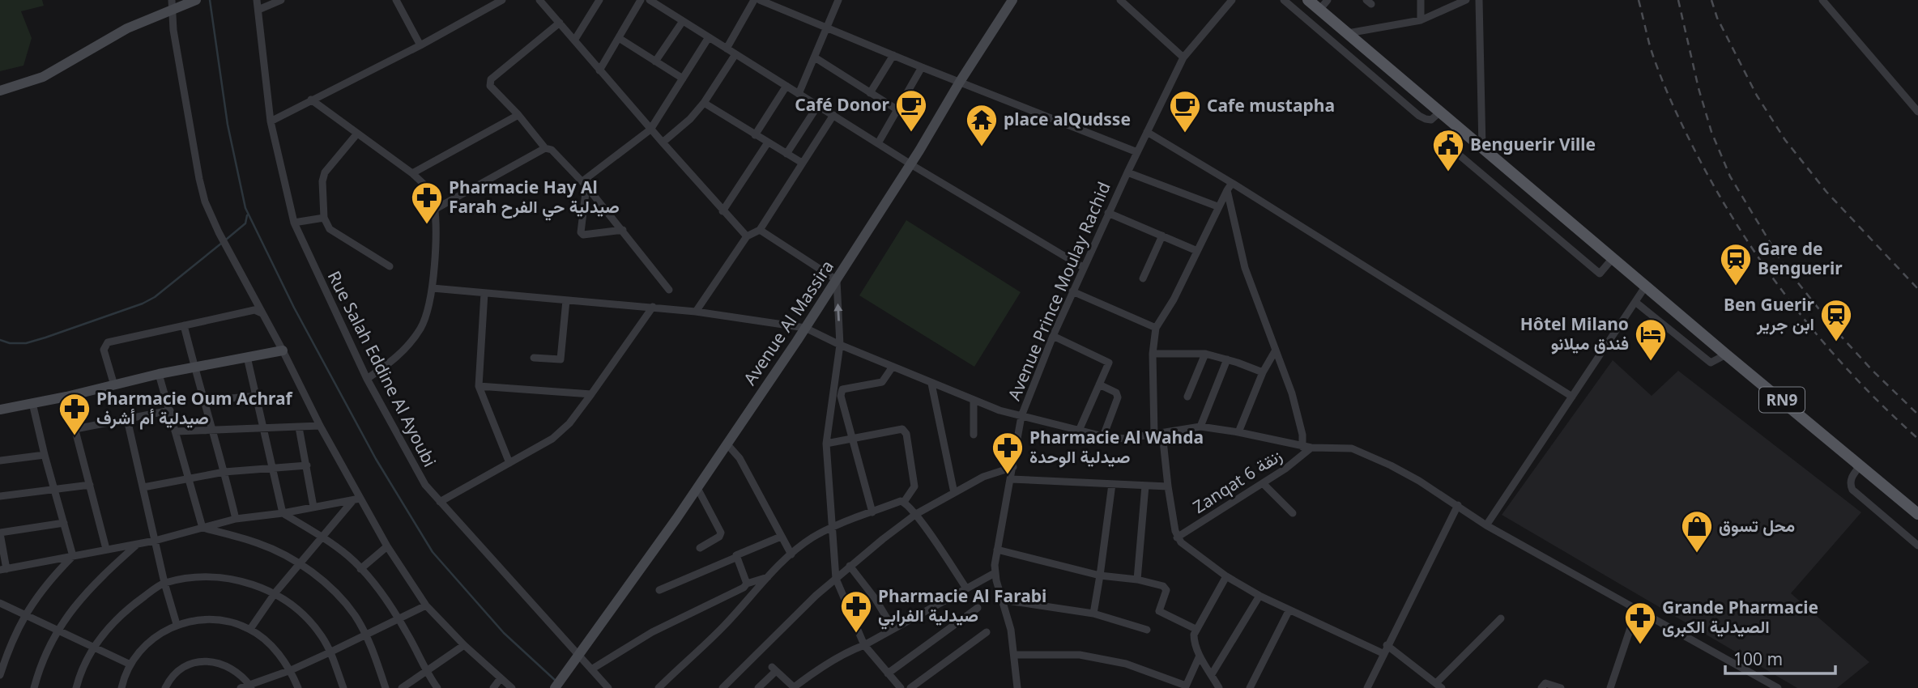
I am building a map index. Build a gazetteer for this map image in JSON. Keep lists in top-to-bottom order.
{
  "streets": {
    "main road": ["RN9"],
    "street": [
      "Avenue Prince Moulay Rachid",
      "Avenue Al Massira",
      "Rue Salah Eddine Al Ayoubi",
      "Zanqat 6 زنقة"
    ]
  },
  "crossings": [
    ["Avenue Al Massira", "Rue Salah Eddine Al Ayoubi"]
  ],
  "places": {
    "cafe": ["Café Donor", "Cafe mustapha"],
    "temple": ["place alQudsse"],
    "public building": ["Benguerir Ville"],
    "pharmacy": [
      "Pharmacie Hay Al Farah صيدلية حي الفرح",
      "Pharmacie Oum Achraf صيدلية أم أشرف",
      "Pharmacie Al Wahda صيدلية الوحدة",
      "Pharmacie Al Farabi صيدلية الفرابي",
      "Grande Pharmacie الصيدلية الكبرى"
    ],
    "station": ["Gare de Benguerir", "Ben Guerir ابن جرير"],
    "hotel": ["Hôtel Milano فندق ميلانو"],
    "shop": ["محل تسوق"]
  },
  "scale_bar": "100 m"
}
